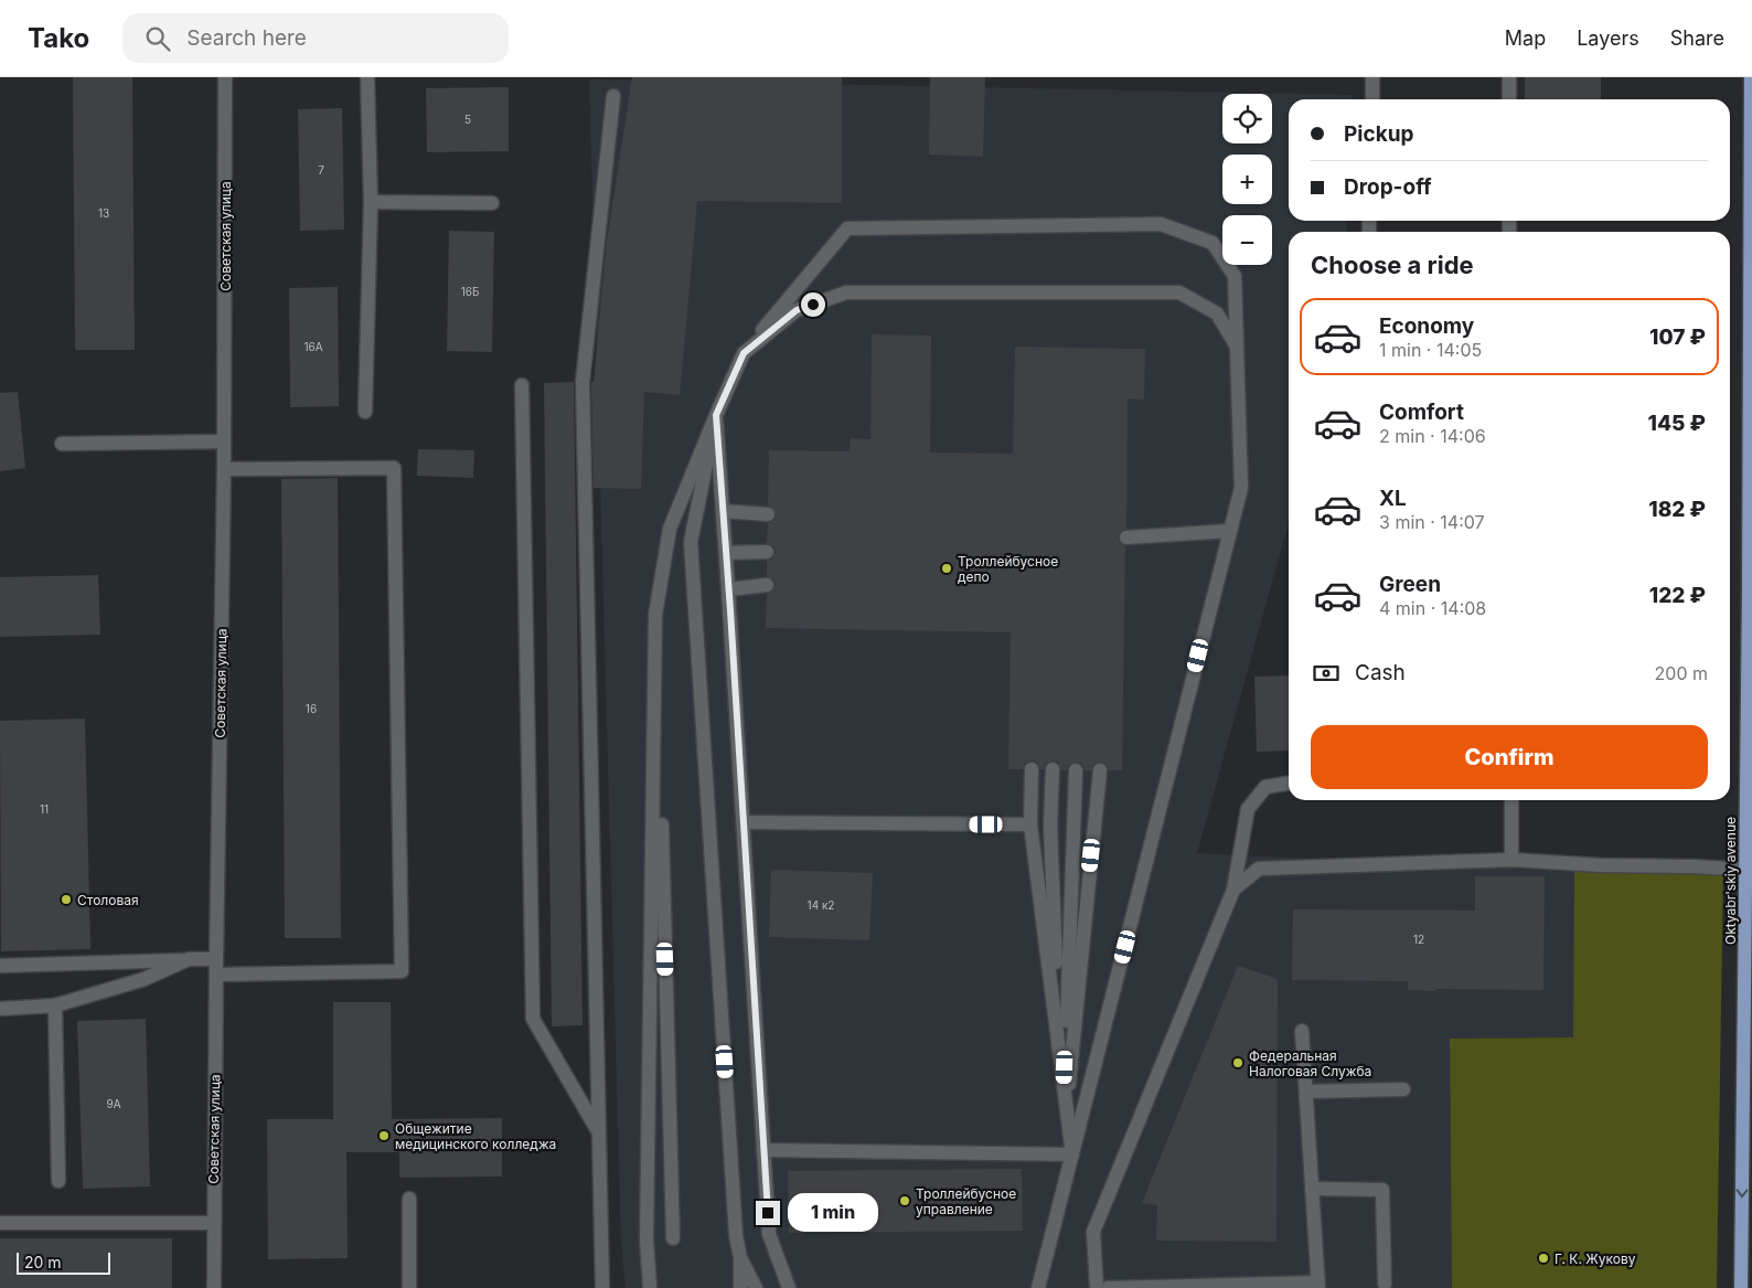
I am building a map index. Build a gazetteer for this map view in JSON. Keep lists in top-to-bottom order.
{
  "streets": {
    "main road": ["Oktyabr'skiy avenue"],
    "street": ["Советская улица"]
  },
  "places": [
    "Троллейбусное депо",
    "Столовая",
    "Федеральная Налоговая Служба",
    "Общежитие медицинского колледжа",
    "Троллейбусное управление",
    "Г. К. Жукову"
  ],
  "house_numbers": [
    "5",
    "7",
    "13",
    "16Б",
    "16А",
    "16",
    "11",
    "14 к2",
    "12",
    "9А"
  ],
  "scale_bar": "20 m",
  "page": {
    "header": "Tako",
    "search": "Search here",
    "nav": ["Map", "Layers", "Share"],
    "map_buttons": ["+", "−"],
    "banner": ["Pickup", "Drop-off"],
    "heading": "Choose a ride",
    "list": [
      {
        "name": "Economy",
        "note": "1 min · 14:05",
        "value": "107 ₽"
      },
      {
        "name": "Comfort",
        "note": "2 min · 14:06",
        "value": "145 ₽"
      },
      {
        "name": "XL",
        "note": "3 min · 14:07",
        "value": "182 ₽"
      },
      {
        "name": "Green",
        "note": "4 min · 14:08",
        "value": "122 ₽"
      }
    ],
    "pay": ["Cash", "200 m"],
    "buttons": "Confirm",
    "bubble": "1 min",
    "scale": "20 m"
  }
}
